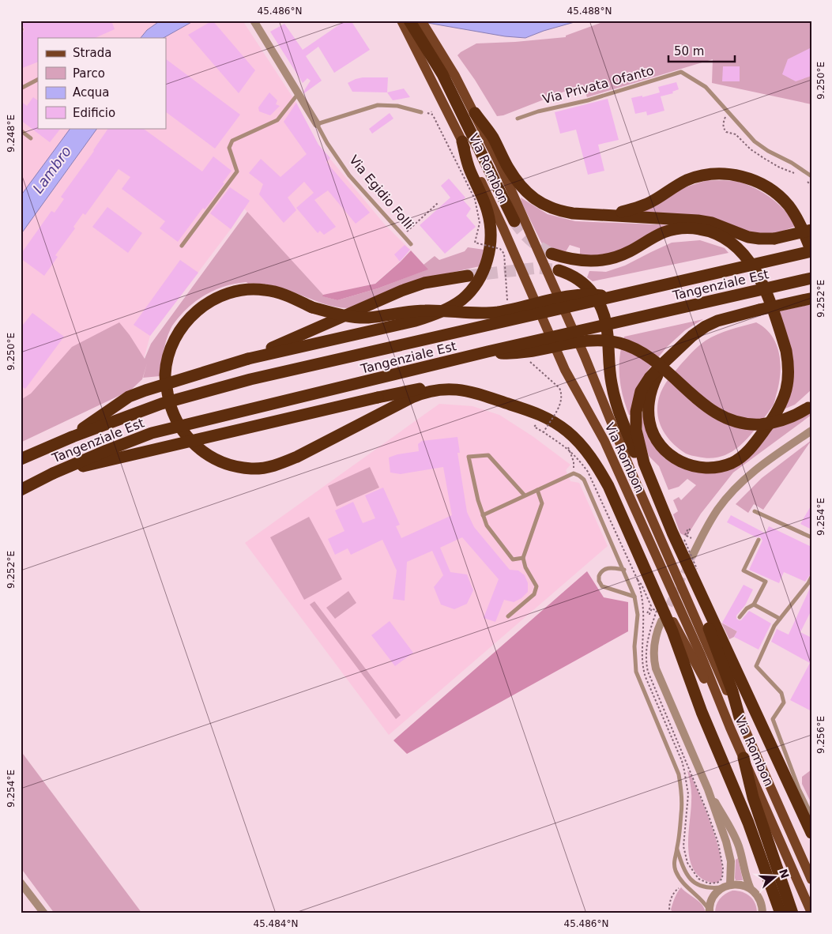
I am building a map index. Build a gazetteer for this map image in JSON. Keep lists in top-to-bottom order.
{
  "streets": {
    "highway": ["Tangenziale Est"],
    "main road": ["Via Rombon"],
    "street": ["Via Egidio Folli"],
    "lane": ["Via Privata Ofanto"]
  },
  "water": ["Lambro"],
  "legend": [
    "Strada",
    "Parco",
    "Acqua",
    "Edificio"
  ],
  "scale_bar": "50 m",
  "north": "right",
  "coordinates": [
    "45.486°N",
    "45.488°N",
    "9.250°E",
    "9.248°E",
    "9.252°E",
    "9.254°E",
    "9.256°E",
    "45.484°N"
  ]
}
